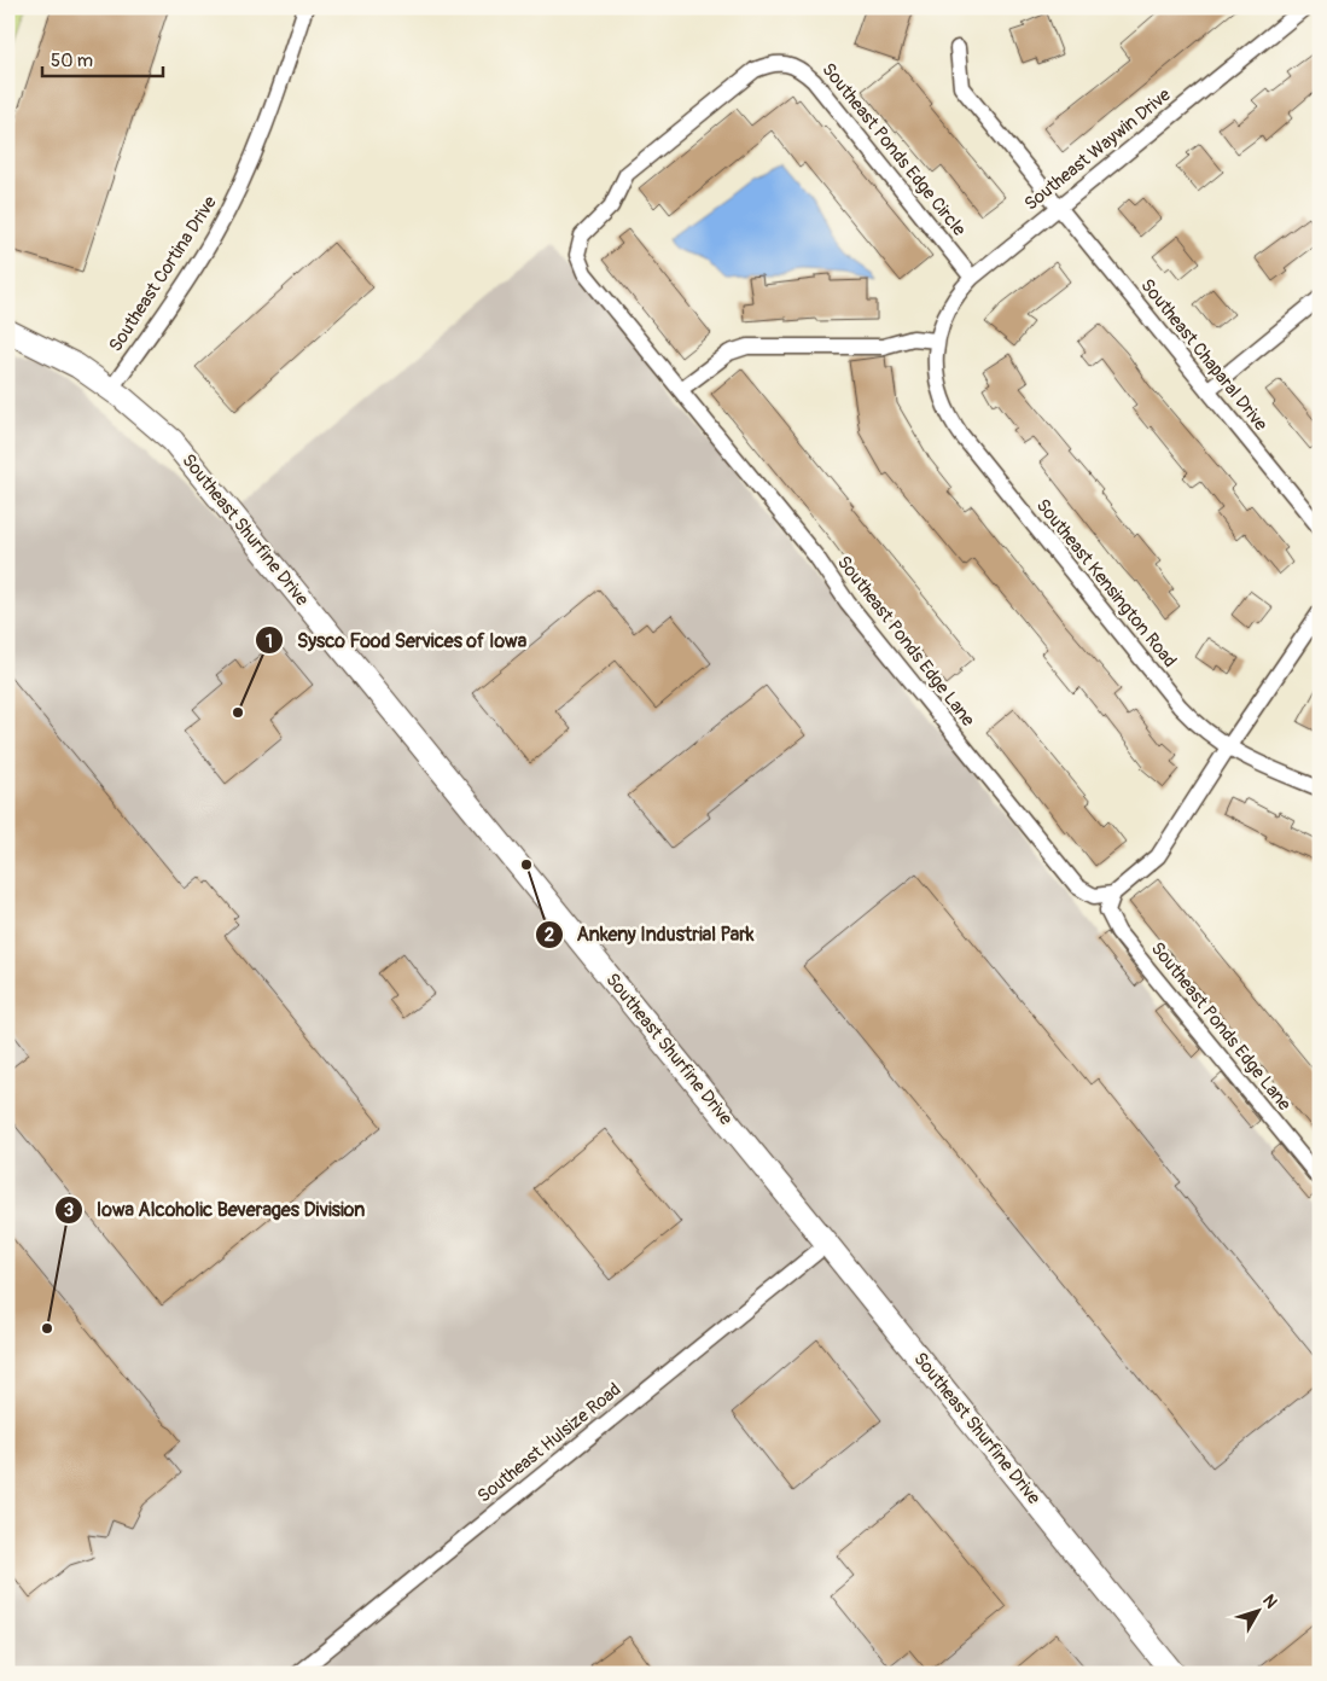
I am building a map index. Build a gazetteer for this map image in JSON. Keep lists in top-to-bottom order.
{
  "streets": {
    "street": [
      "Southeast Ponds Edge Circle",
      "Southeast Waywin Drive",
      "Southeast Cortina Drive",
      "Southeast Chaparal Drive",
      "Southeast Shurfine Drive",
      "Southeast Kensington Road",
      "Southeast Ponds Edge Lane",
      "Southeast Hulsize Road"
    ]
  },
  "crossings": [
    ["Southeast Ponds Edge Circle", "Southeast Waywin Drive"],
    ["Southeast Ponds Edge Circle", "Southeast Ponds Edge Lane"],
    ["Southeast Waywin Drive", "Southeast Chaparal Drive"],
    ["Southeast Waywin Drive", "Southeast Kensington Road"],
    ["Southeast Cortina Drive", "Southeast Shurfine Drive"],
    ["Southeast Shurfine Drive", "Southeast Hulsize Road"]
  ],
  "places": ["Sysco Food Services of Iowa", "Ankeny Industrial Park", "Iowa Alcoholic Beverages Division"],
  "scale_bar": "50 m",
  "north": "top right"
}
